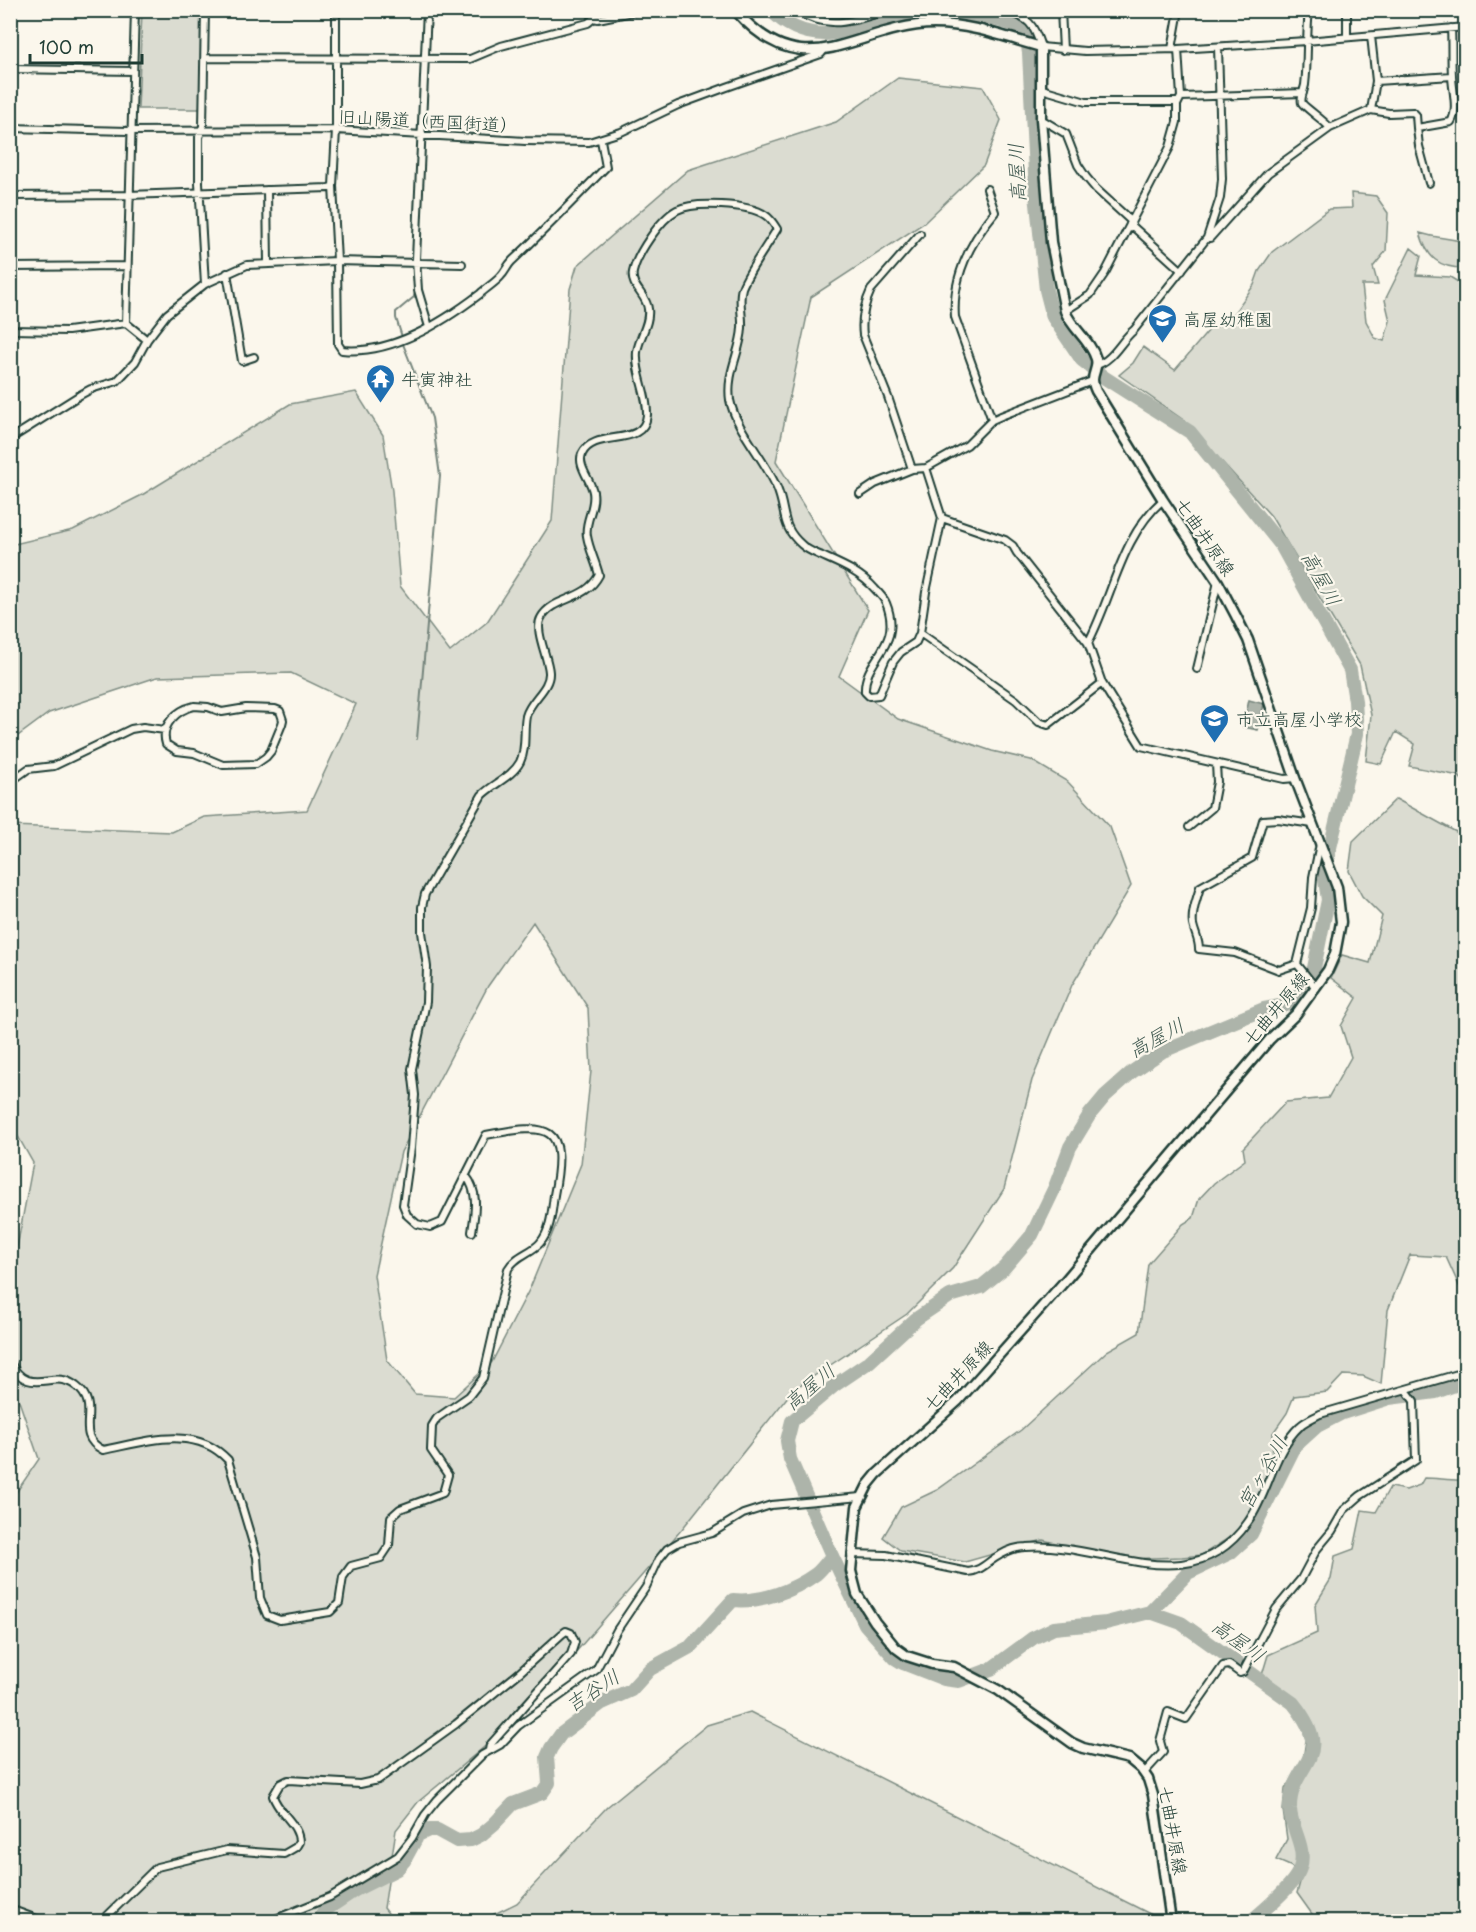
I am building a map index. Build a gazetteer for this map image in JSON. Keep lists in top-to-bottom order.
{
  "streets": {
    "main road": ["七曲井原線"],
    "street": ["旧山陽道（西国街道）"]
  },
  "water": ["高屋川", "宮ヶ谷川", "吉谷川"],
  "places": {
    "school or university": ["高屋幼稚園", "市立高屋小学校"],
    "temple": ["牛寅神社"]
  },
  "scale_bar": "100 m"
}
